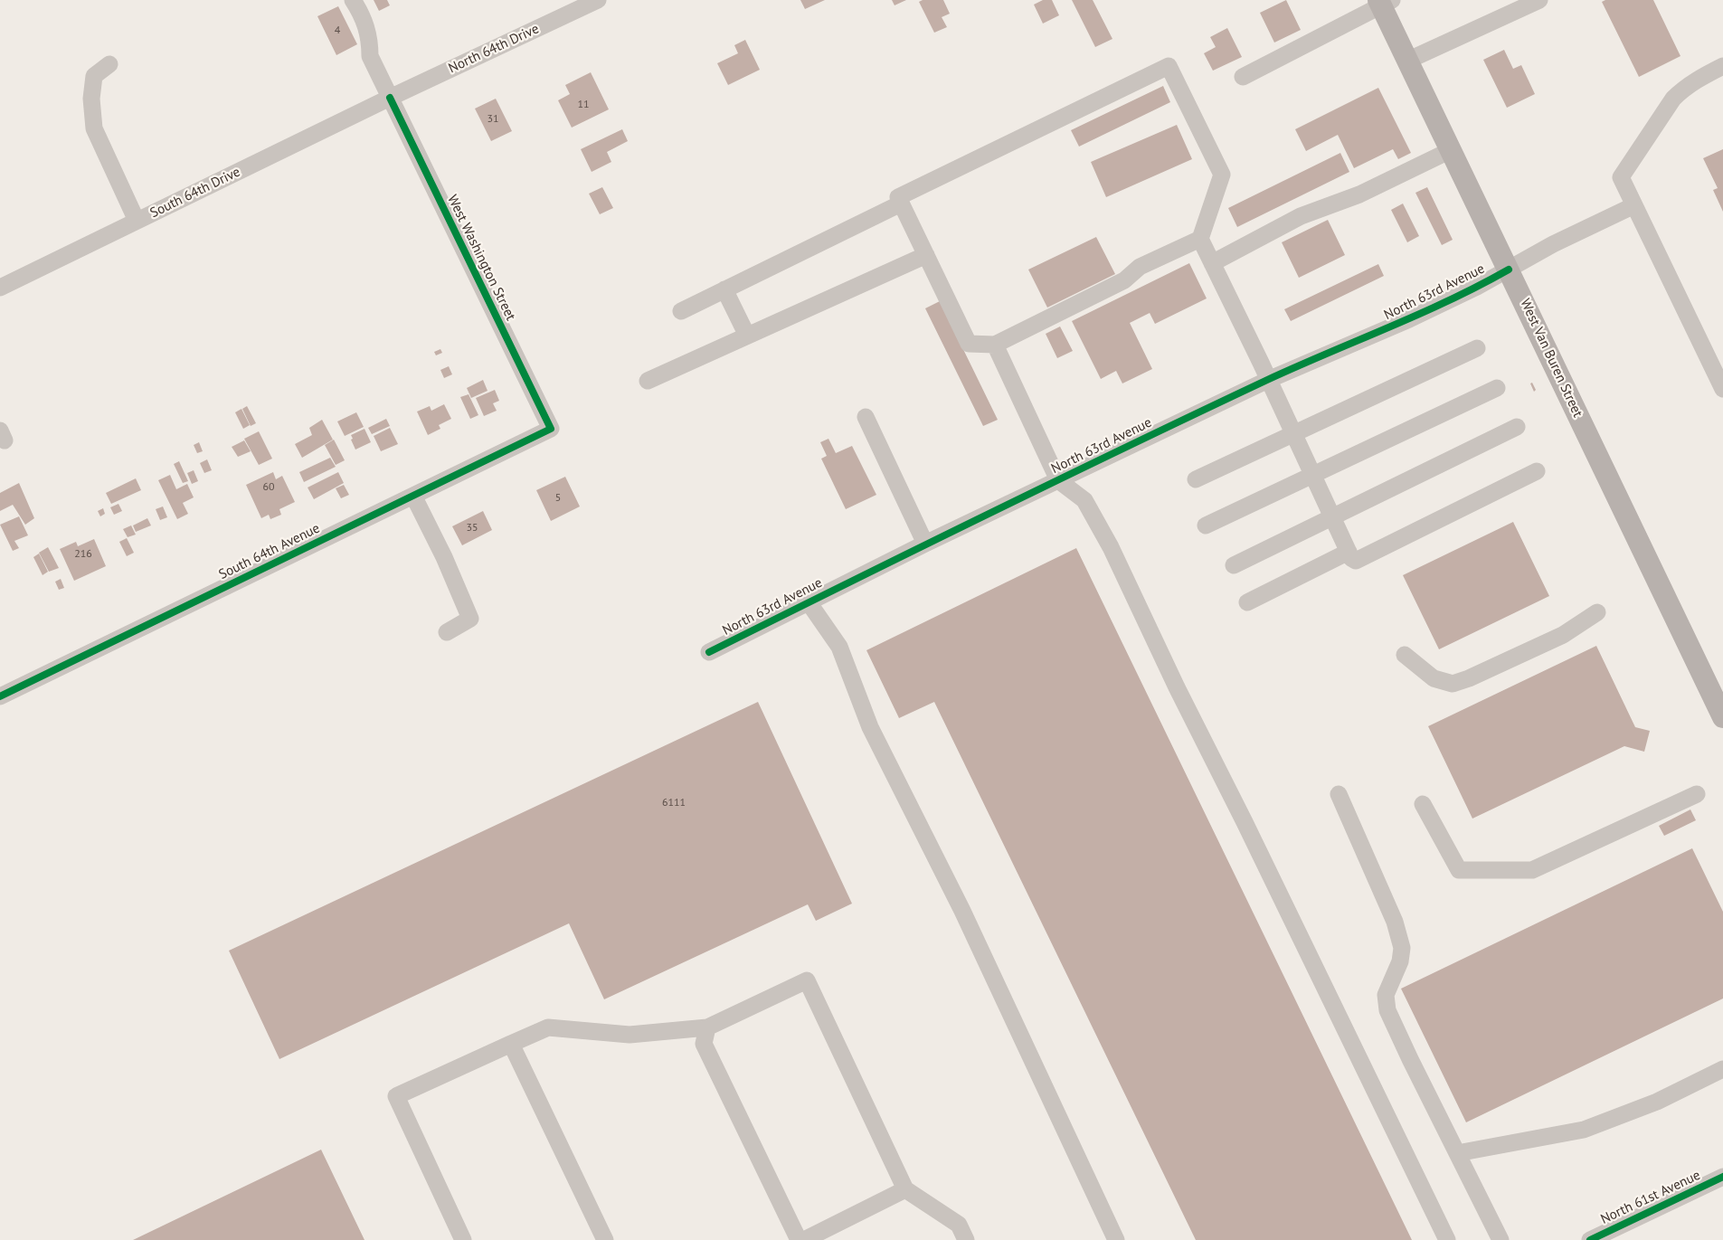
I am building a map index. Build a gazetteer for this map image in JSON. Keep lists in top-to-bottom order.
{
  "streets": {
    "main road": ["West Van Buren Street"],
    "street": [
      "North 64th Drive",
      "South 64th Drive",
      "West Washington Street",
      "North 63rd Avenue",
      "South 64th Avenue",
      "North 61st Avenue"
    ]
  },
  "crossings": [
    ["North 64th Drive", "South 64th Drive"],
    ["North 64th Drive", "West Washington Street"],
    ["South 64th Drive", "West Washington Street"],
    ["West Washington Street", "South 64th Avenue"],
    ["North 63rd Avenue", "West Van Buren Street"]
  ],
  "house_numbers": [
    "4",
    "11",
    "31",
    "60",
    "5",
    "35",
    "216",
    "6111"
  ]
}
